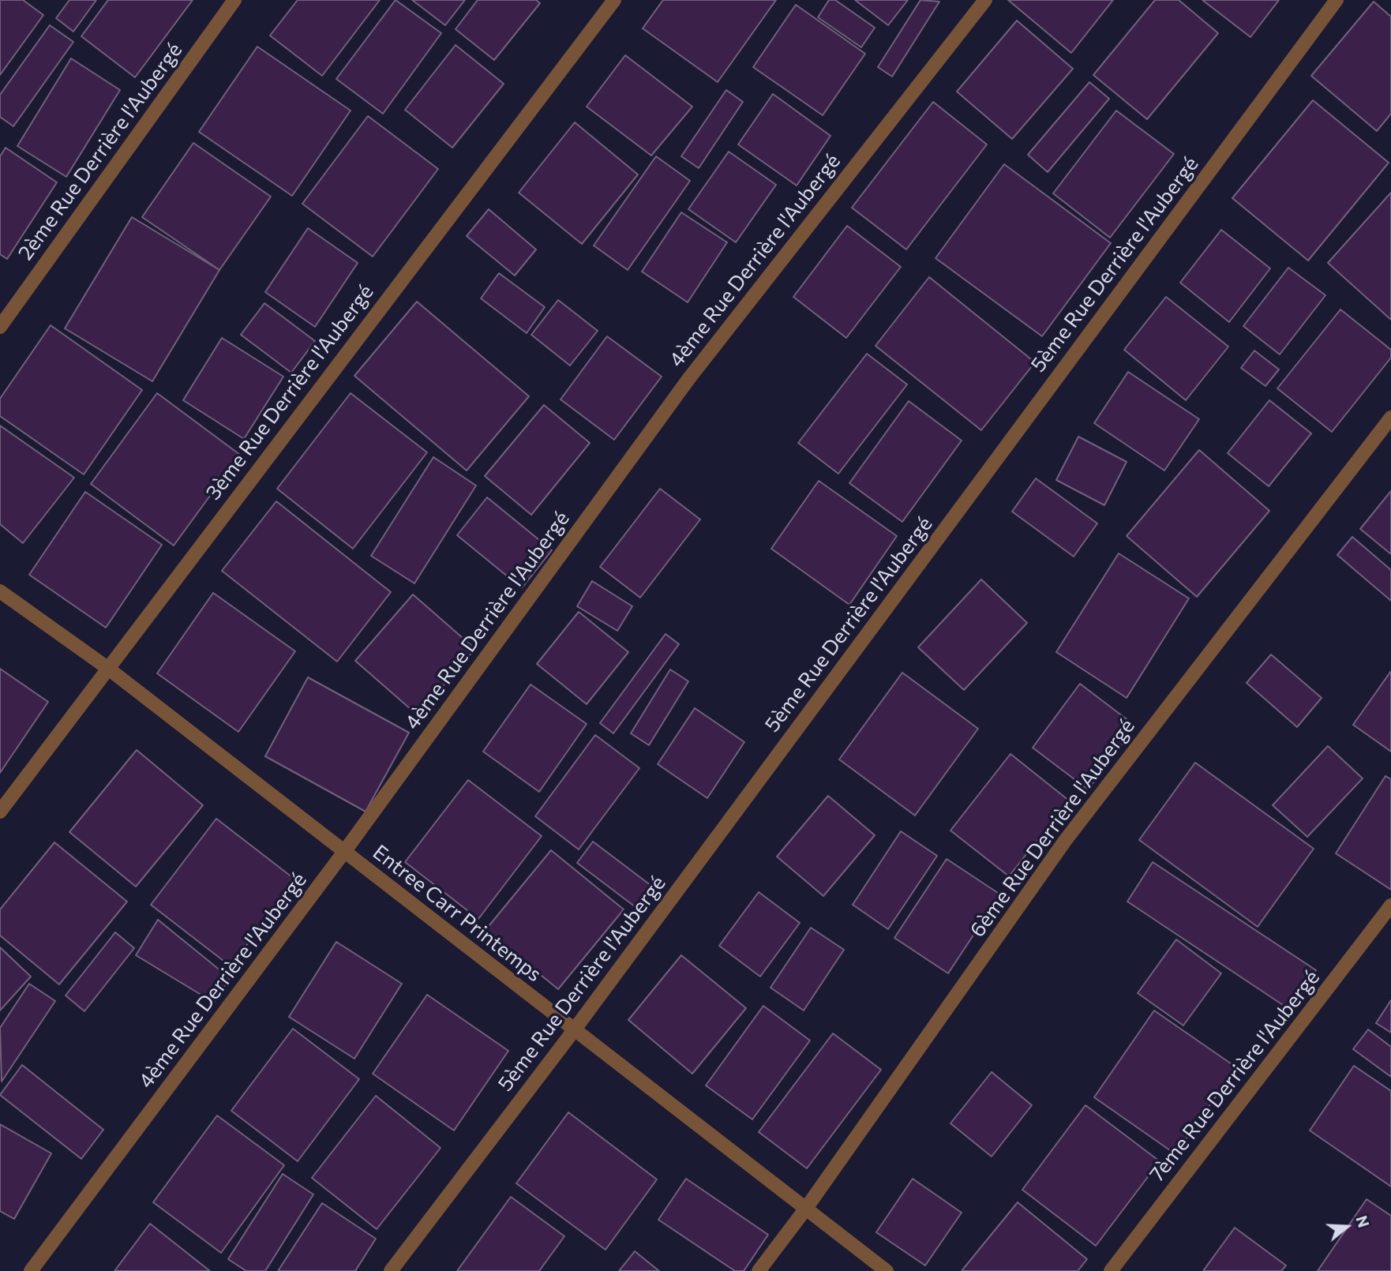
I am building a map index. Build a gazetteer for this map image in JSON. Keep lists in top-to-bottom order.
{
  "streets": {
    "street": [
      "2ème Rue Derrière l'Aubergé",
      "4ème Rue Derrière l'Aubergé",
      "5ème Rue Derrière l'Aubergé",
      "3ème Rue Derrière l'Aubergé",
      "6ème Rue Derrière l'Aubergé",
      "Entree Carr Printemps",
      "7ème Rue Derrière l'Aubergé"
    ]
  },
  "crossings": [
    ["4ème Rue Derrière l'Aubergé", "Entree Carr Printemps"],
    ["5ème Rue Derrière l'Aubergé", "Entree Carr Printemps"],
    ["3ème Rue Derrière l'Aubergé", "Entree Carr Printemps"],
    ["6ème Rue Derrière l'Aubergé", "Entree Carr Printemps"]
  ],
  "north": "right"
}
